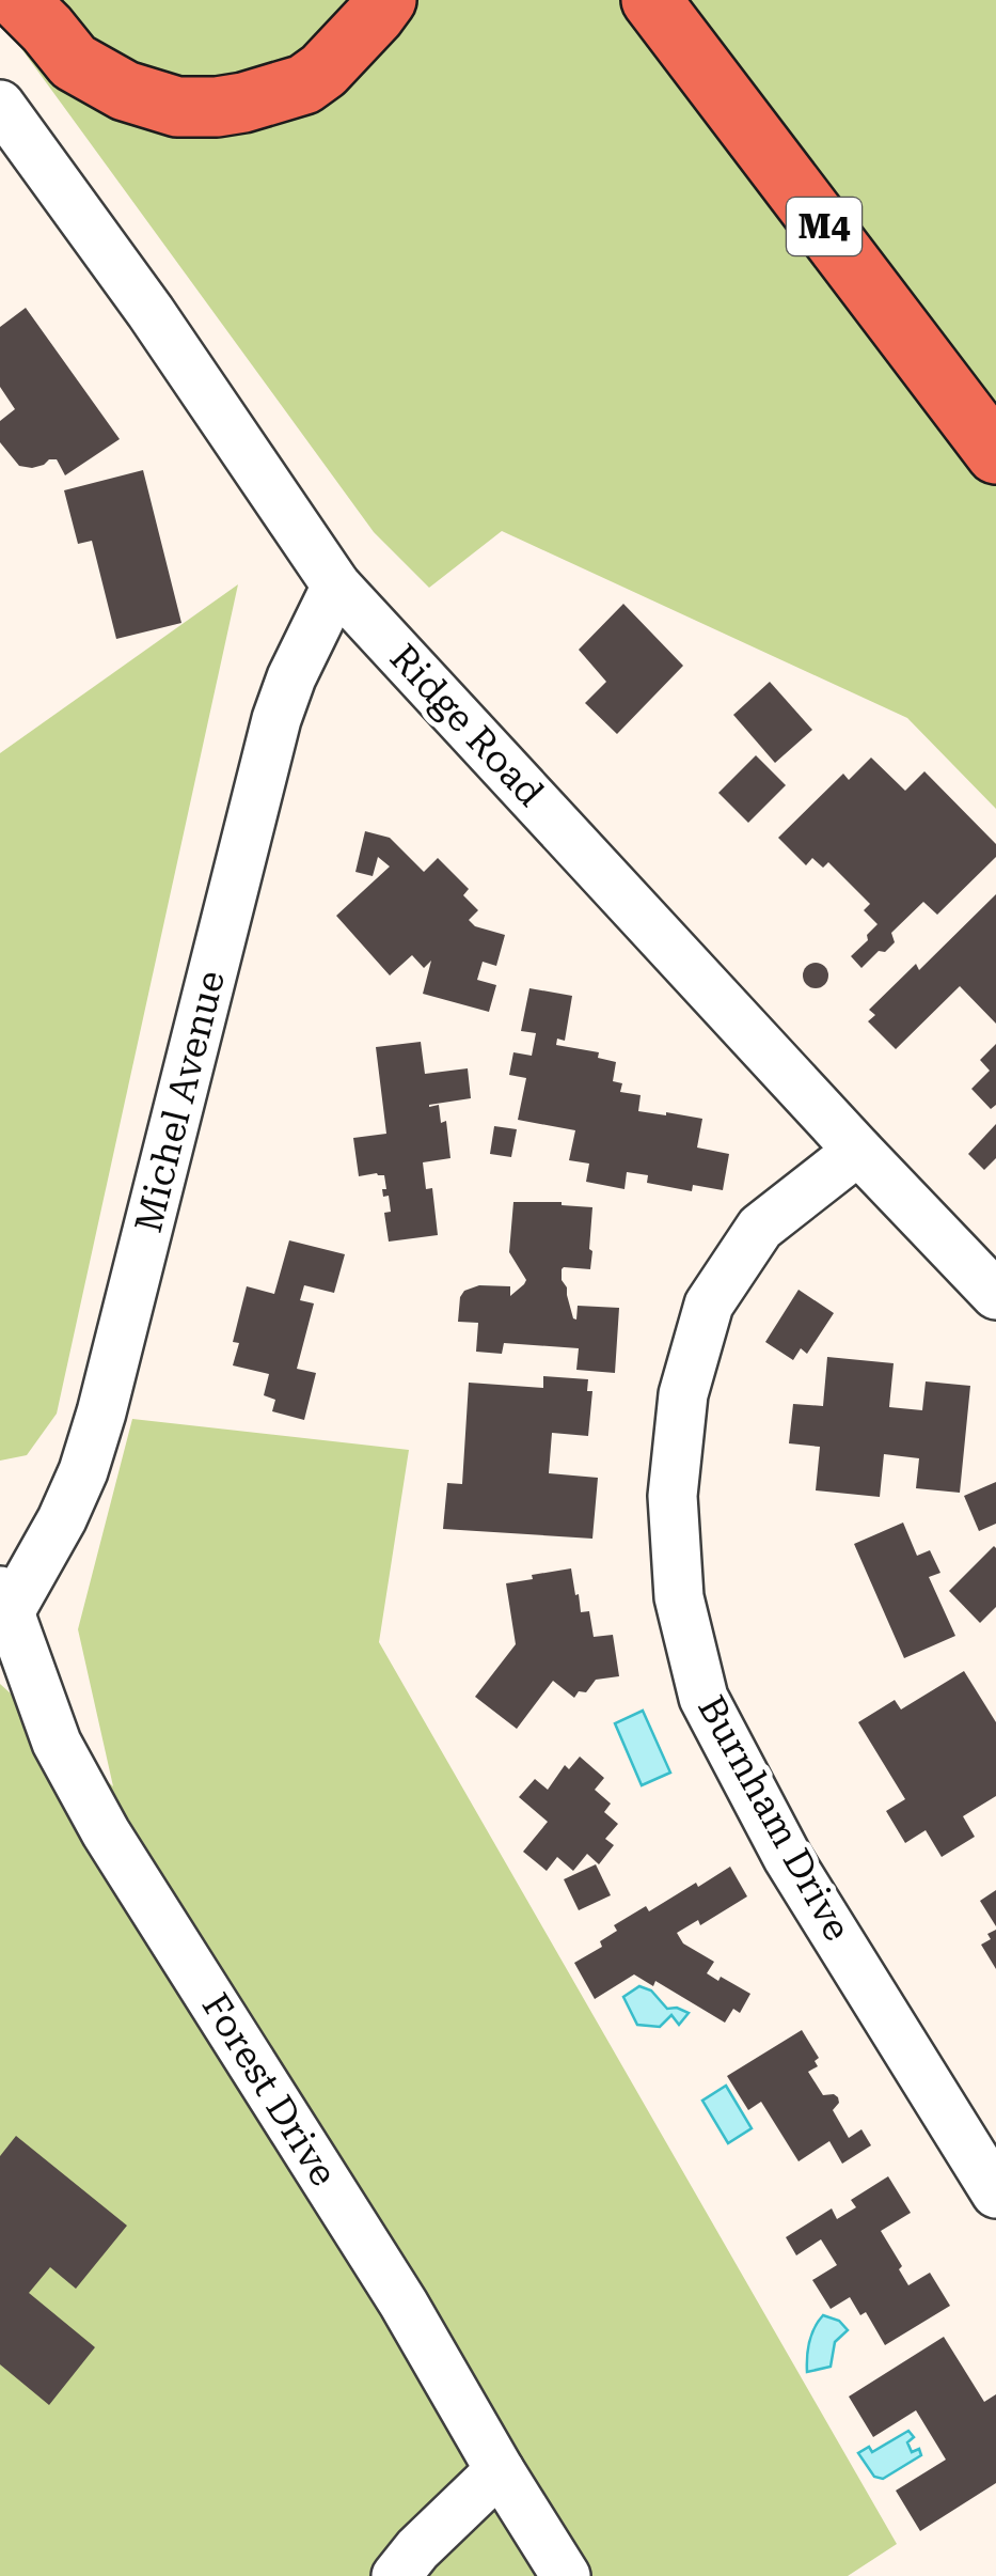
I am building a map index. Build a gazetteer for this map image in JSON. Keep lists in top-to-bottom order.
{
  "streets": {
    "highway": ["M4"],
    "street": [
      "Ridge Road",
      "Michel Avenue",
      "Burnham Drive",
      "Forest Drive"
    ]
  },
  "crossings": [
    ["Ridge Road", "Michel Avenue"],
    ["Ridge Road", "Burnham Drive"],
    ["Michel Avenue", "Forest Drive"]
  ]
}
